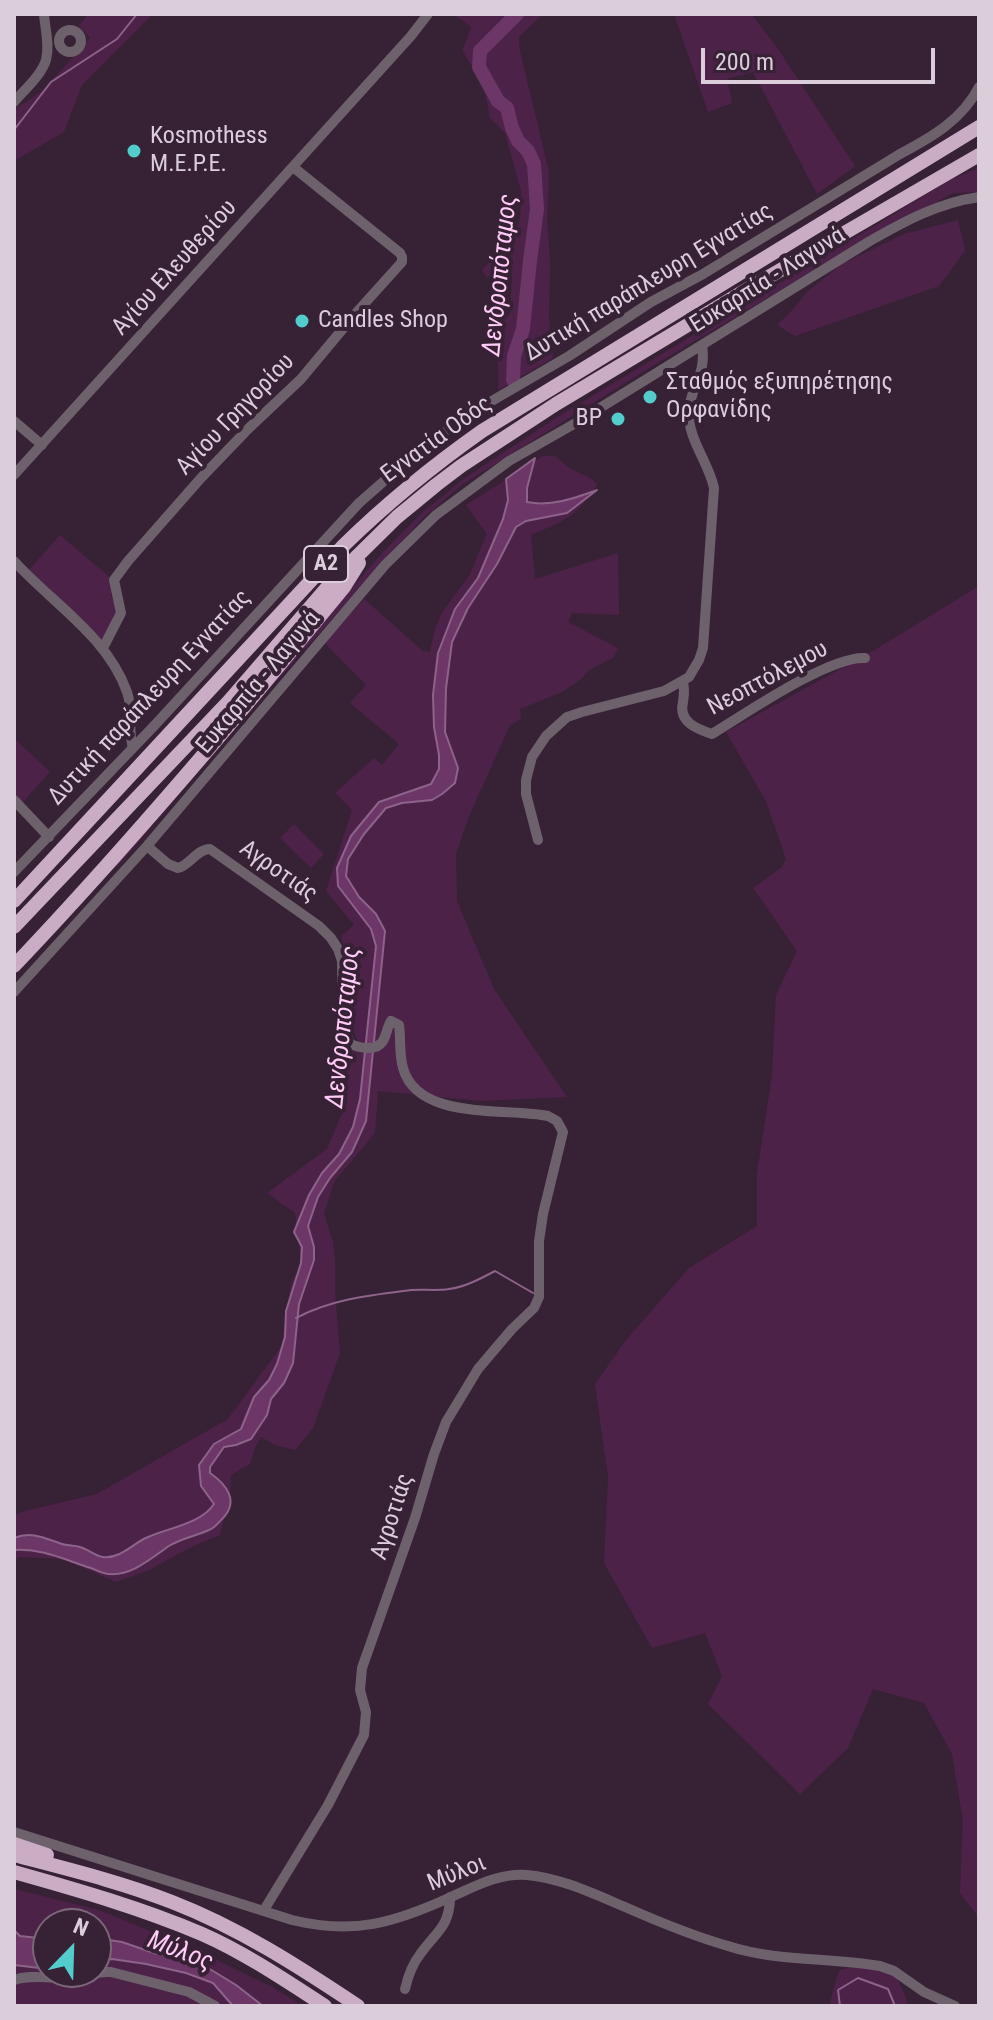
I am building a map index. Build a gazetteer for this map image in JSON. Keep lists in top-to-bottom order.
{
  "streets": {
    "highway": ["Εγνατία Οδός", "Α2"],
    "street": [
      "Αγίου Ελευθερίου",
      "Ευκαρπία - Λαγυνά",
      "Δυτική παράπλευρη Εγνατίας",
      "Αγίου Γρηγορίου",
      "Νεοπτόλεμου",
      "Αγροτιάς",
      "Μύλοι"
    ]
  },
  "crossings": [
    ["Αγίου Ελευθερίου", "Αγίου Γρηγορίου"],
    ["Ευκαρπία - Λαγυνά", "Αγροτιάς"],
    ["Αγροτιάς", "Μύλοι"]
  ],
  "water": ["Δενδροπόταμος", "Μύλος"],
  "places": [
    "Kosmothess M.E.P.E.",
    "Candles Shop",
    "Σταθμός εξυπηρέτησης Ορφανίδης",
    "BP"
  ],
  "scale_bar": "200 m",
  "north": "top right"
}
